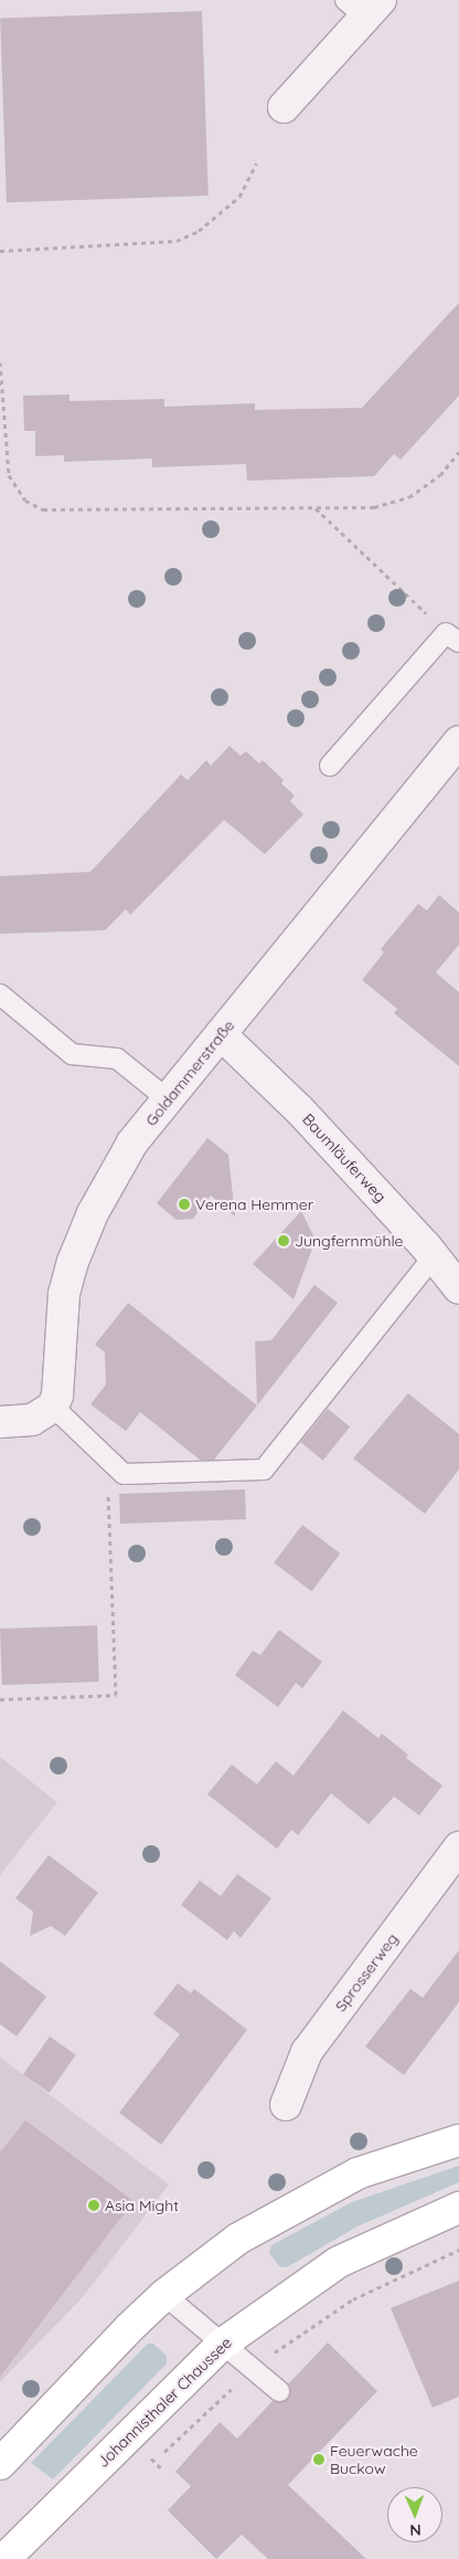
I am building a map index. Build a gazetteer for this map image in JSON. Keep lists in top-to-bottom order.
{
  "streets": {
    "main road": ["Johannisthaler Chaussee"],
    "street": ["Goldammerstraße", "Baumläuferweg", "Sprosserweg"]
  },
  "crossings": [
    ["Goldammerstraße", "Baumläuferweg"]
  ],
  "places": [
    "Verena Hemmer",
    "Jungfernmühle",
    "Asia Might",
    "Feuerwache Buckow"
  ],
  "north": "bottom"
}
